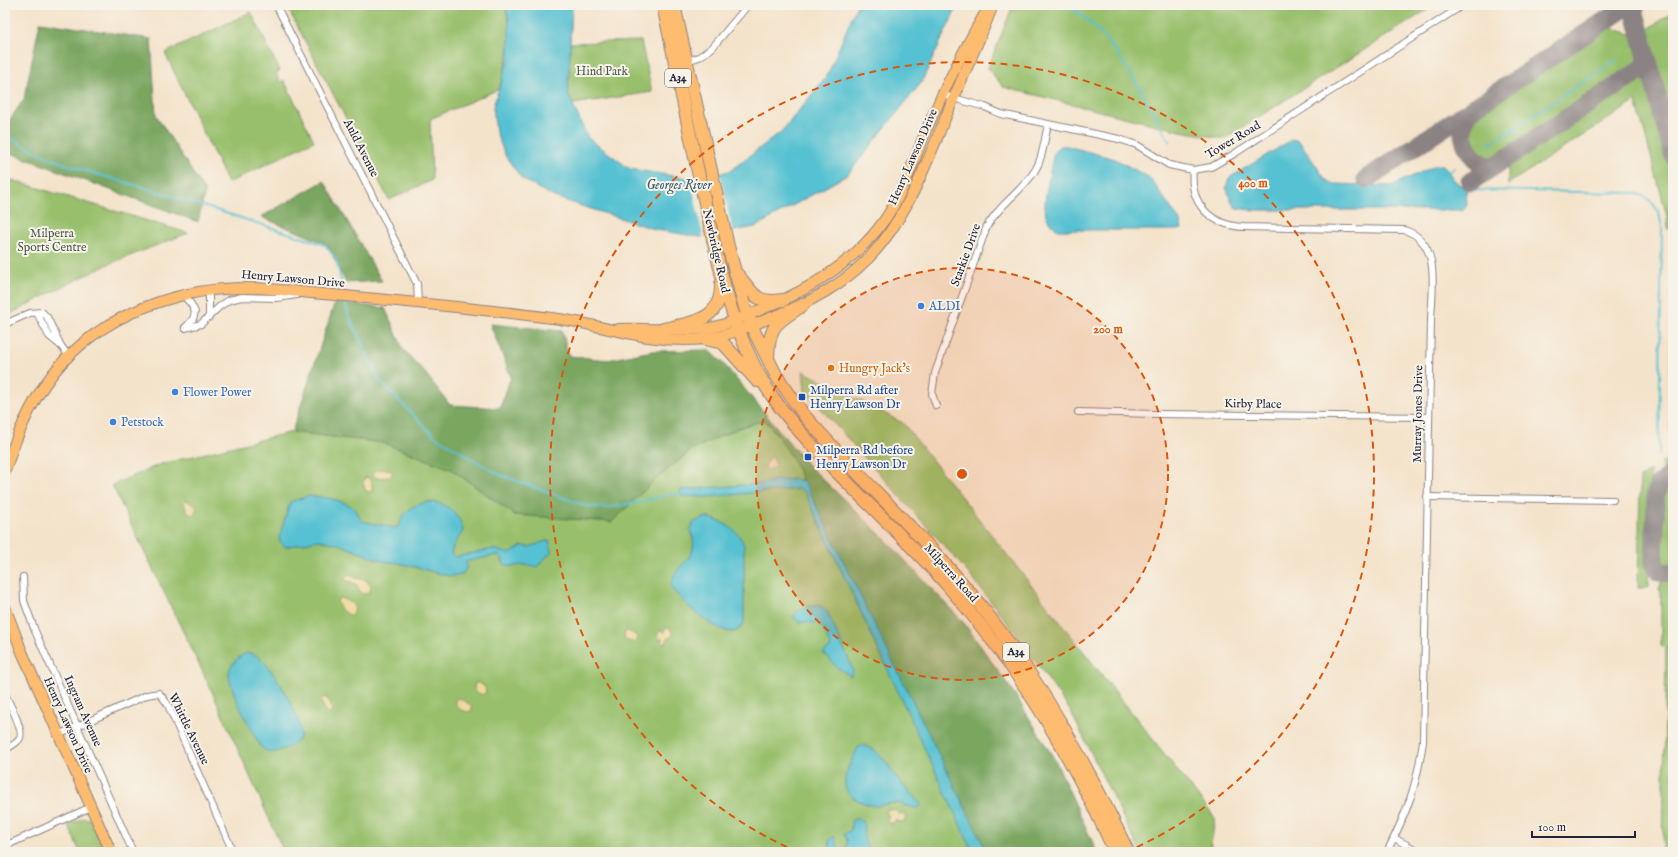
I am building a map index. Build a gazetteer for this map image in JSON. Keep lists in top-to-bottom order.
{
  "streets": {
    "highway": ["A34", "Newbridge Road", "Milperra Road"],
    "main road": ["Henry Lawson Drive"],
    "street": [
      "Tower Road",
      "Auld Avenue",
      "Starkie Drive",
      "Kirby Place",
      "Murray Jones Drive",
      "Ingram Avenue",
      "Whittle Avenue"
    ]
  },
  "crossings": [
    ["Tower Road", "Henry Lawson Drive"],
    ["Tower Road", "Starkie Drive"],
    ["Tower Road", "Murray Jones Drive"],
    ["Auld Avenue", "Henry Lawson Drive"],
    ["Henry Lawson Drive", "Newbridge Road"],
    ["Henry Lawson Drive", "Milperra Road"],
    ["Henry Lawson Drive", "Whittle Avenue"],
    ["Newbridge Road", "Milperra Road"],
    ["Kirby Place", "Murray Jones Drive"],
    ["Ingram Avenue", "Whittle Avenue"]
  ],
  "water": ["Georges River"],
  "parks": ["Hind Park", "Milperra Sports Centre"],
  "places": {
    "other": [
      "ALDI",
      "Hungry Jack's",
      "Flower Power",
      "Petstock"
    ],
    "transit": ["Milperra Rd after Henry Lawson Dr", "Milperra Rd before Henry Lawson Dr"]
  },
  "scale_bar": "100 m",
  "rings": ["400 m", "200 m"]
}
